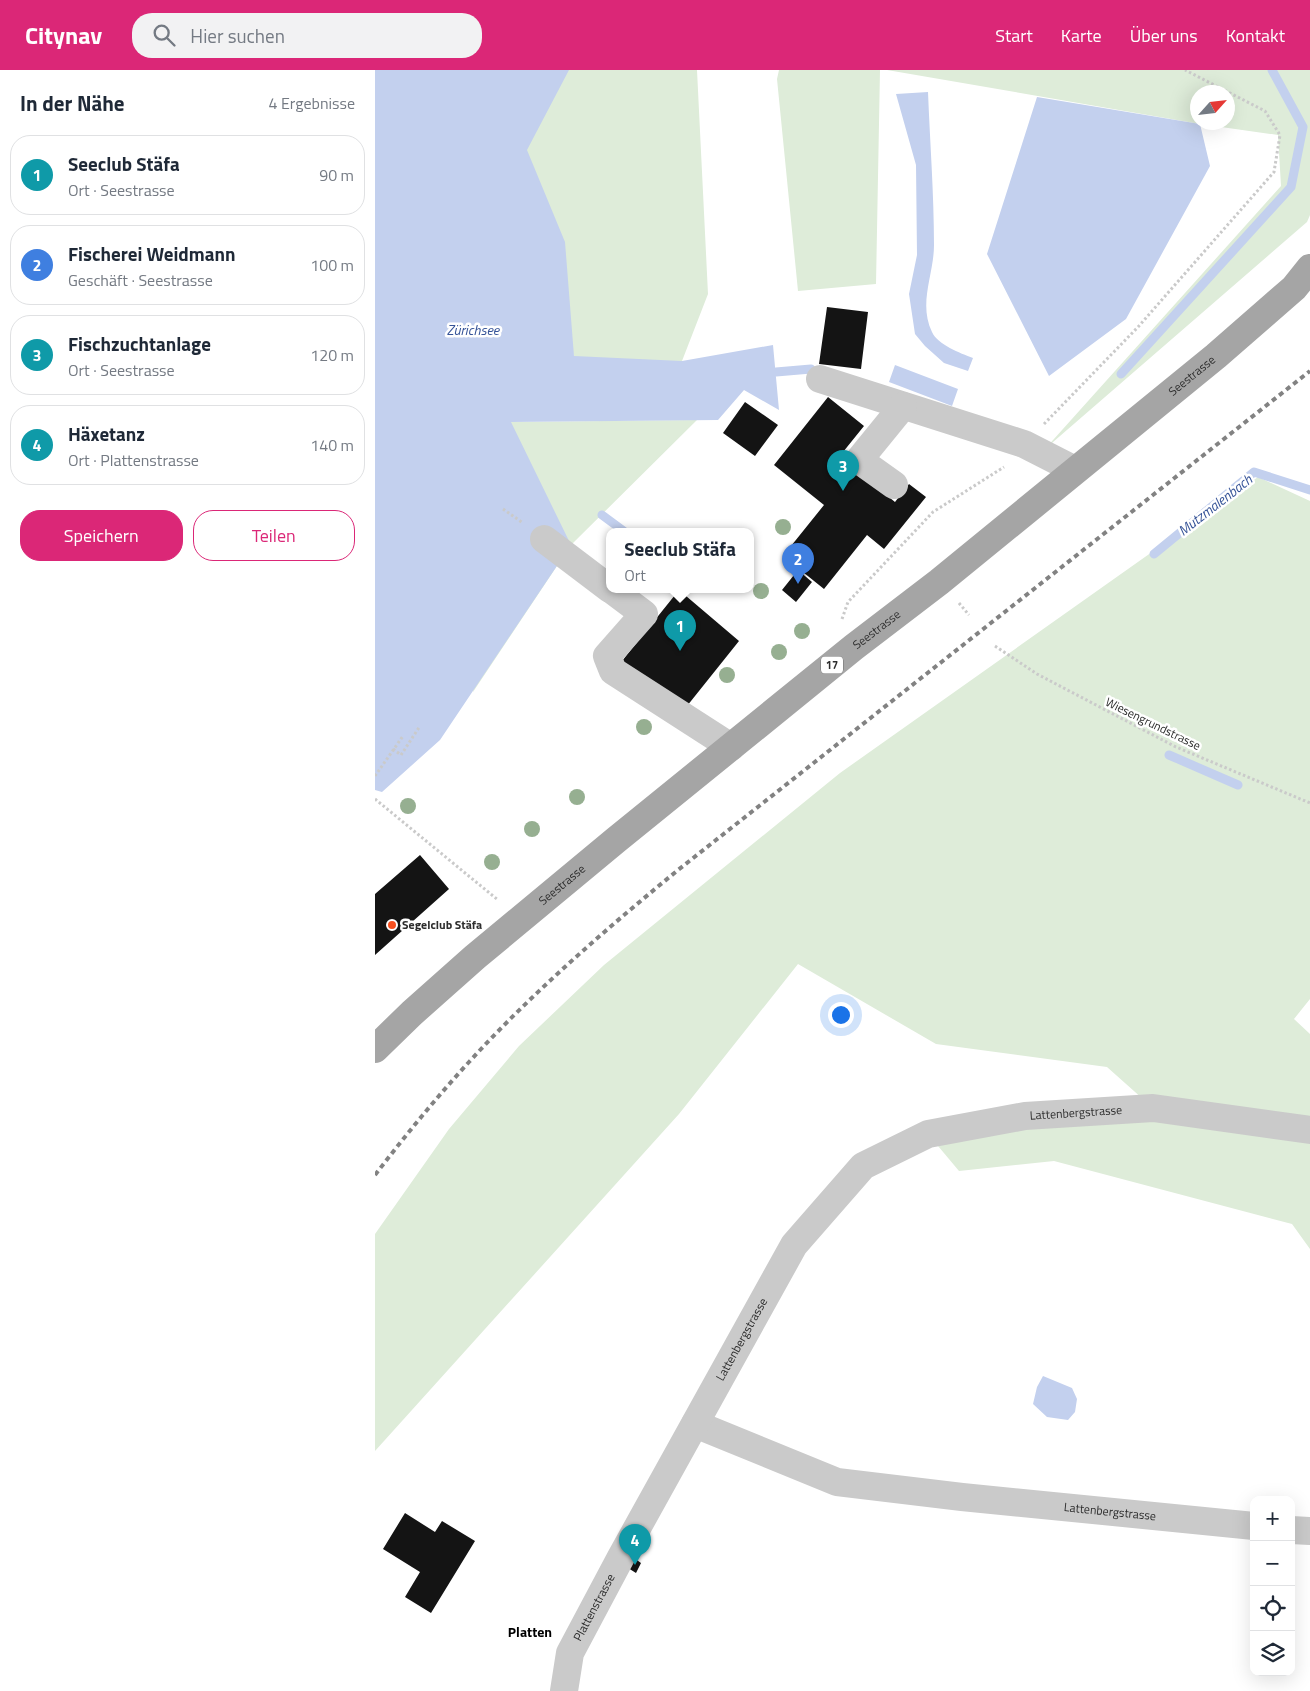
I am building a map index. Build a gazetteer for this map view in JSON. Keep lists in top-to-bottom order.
{
  "streets": {
    "main road": ["Seestrasse", "17"],
    "street": ["Lattenbergstrasse", "Plattenstrasse"],
    "path": ["Wiesengrundstrasse"]
  },
  "crossings": [
    ["Lattenbergstrasse", "Plattenstrasse"]
  ],
  "districts": ["Platten"],
  "water": ["Zürichsee", "Mutzmalenbach"],
  "places": ["Segelclub Stäfa"],
  "north": "top right",
  "page": {
    "header": "Citynav",
    "search": "Hier suchen",
    "nav": [
      "Start",
      "Karte",
      "Über uns",
      "Kontakt"
    ],
    "heading": ["In der Nähe", "4 Ergebnisse"],
    "list": [
      {
        "mark": "1",
        "name": "Seeclub Stäfa",
        "note": "Ort · Seestrasse",
        "value": "90 m"
      },
      {
        "mark": "2",
        "name": "Fischerei Weidmann",
        "note": "Geschäft · Seestrasse",
        "value": "100 m"
      },
      {
        "mark": "3",
        "name": "Fischzuchtanlage",
        "note": "Ort · Seestrasse",
        "value": "120 m"
      },
      {
        "mark": "4",
        "name": "Häxetanz",
        "note": "Ort · Plattenstrasse",
        "value": "140 m"
      }
    ],
    "pins": [
      "3",
      "2",
      "1",
      "4"
    ],
    "buttons": ["Speichern", "Teilen"],
    "popup": ["Seeclub Stäfa", "Ort"],
    "map_buttons": ["+", "−"]
  }
}
